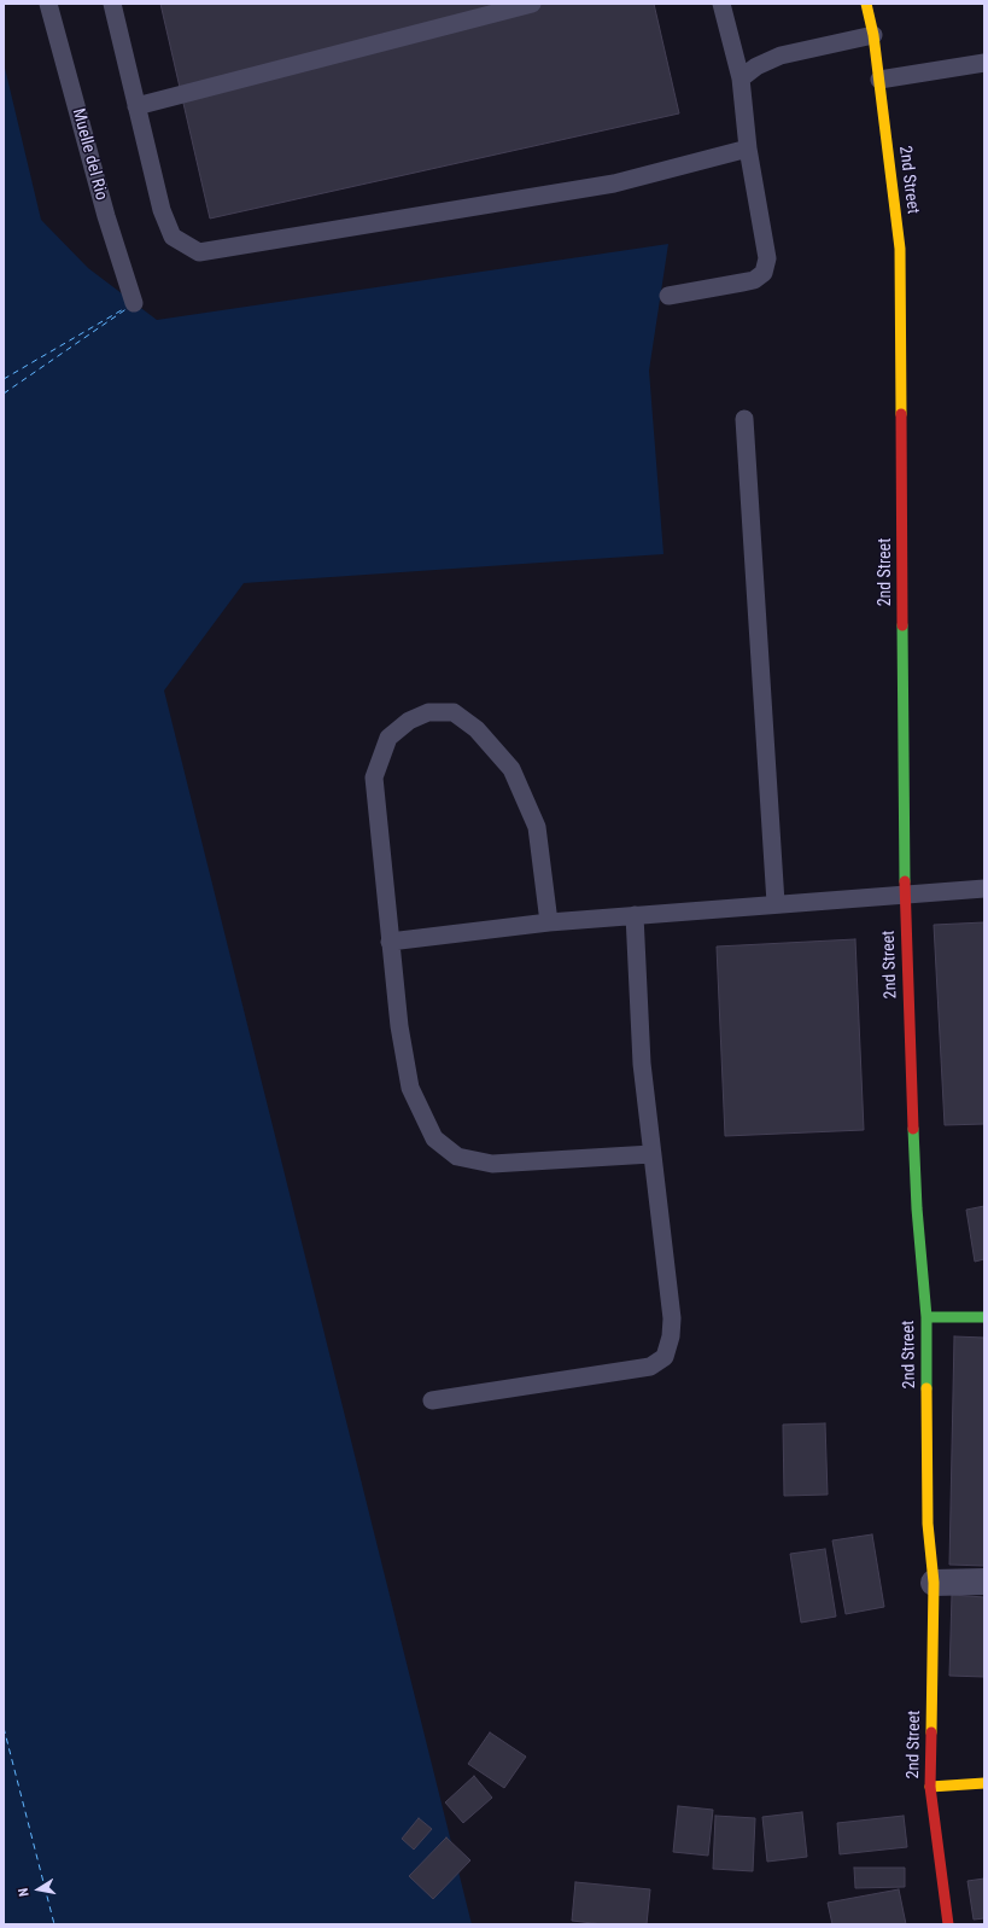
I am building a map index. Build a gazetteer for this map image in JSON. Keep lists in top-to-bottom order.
{
  "streets": {
    "street": ["2nd Street"],
    "lane": ["Muelle del Rio"]
  },
  "north": "left"
}
